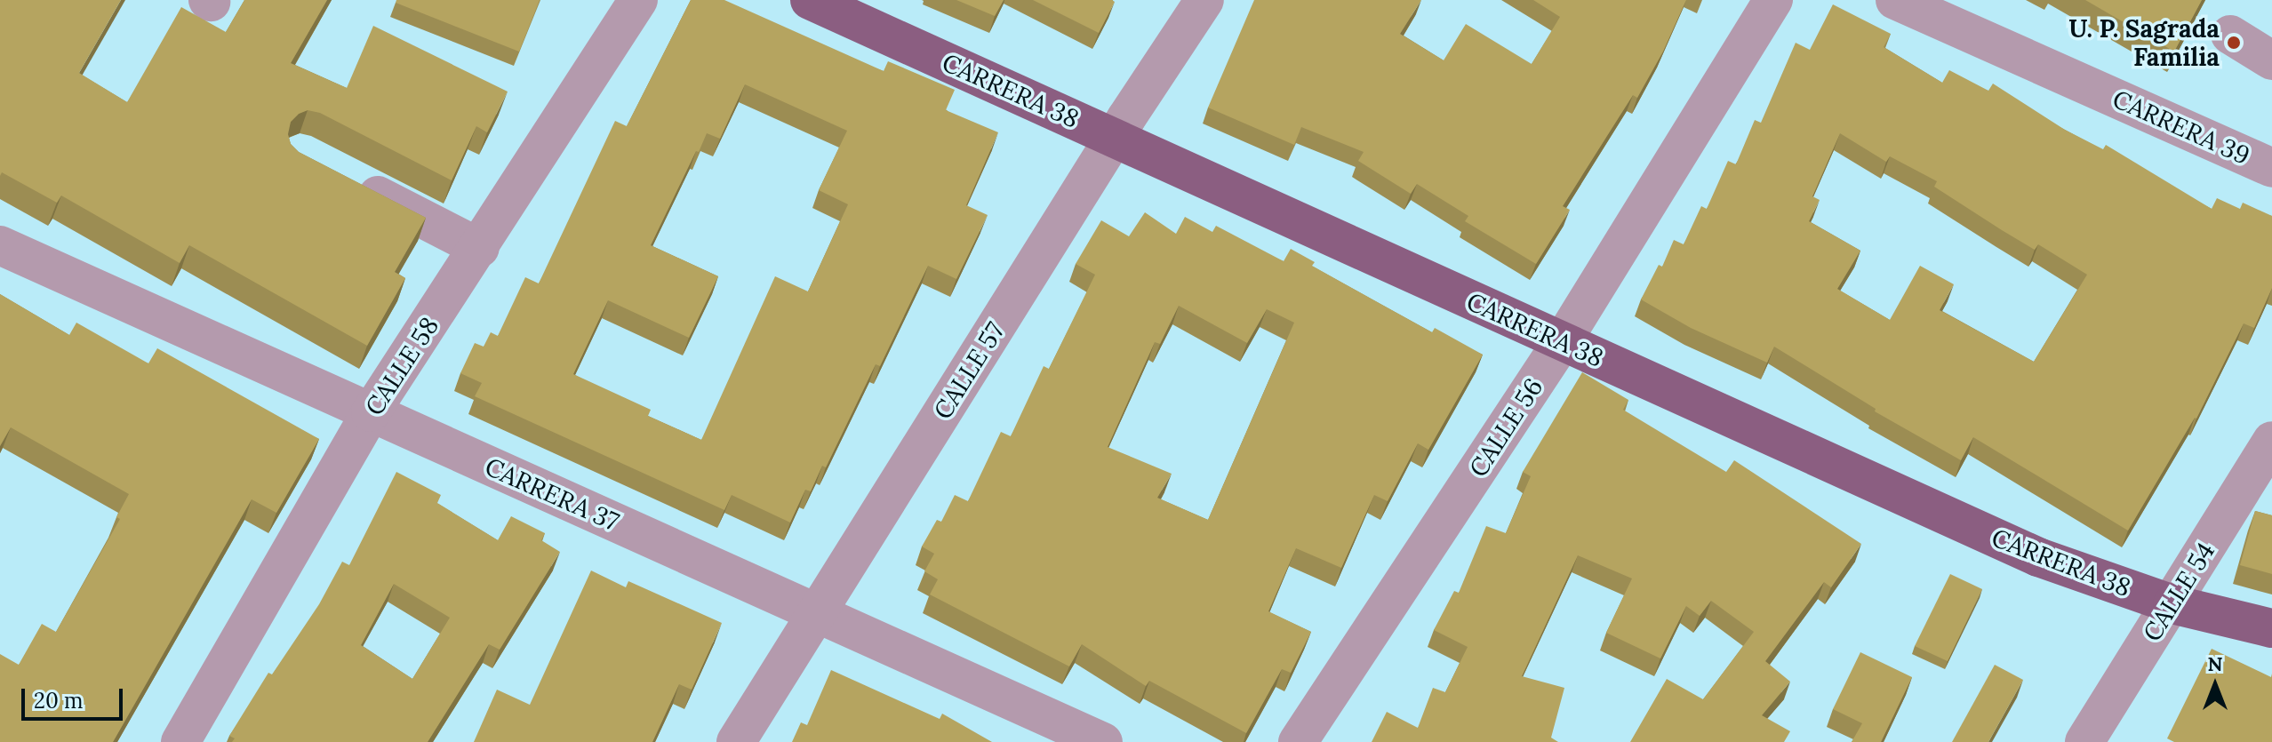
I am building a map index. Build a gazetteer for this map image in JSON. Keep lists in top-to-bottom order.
{
  "streets": {
    "main road": ["CARRERA 38"],
    "street": [
      "CARRERA 39",
      "CALLE 58",
      "CALLE 57",
      "CALLE 56",
      "CARRERA 37",
      "CALLE 54"
    ]
  },
  "crossings": [
    ["CARRERA 38", "CALLE 57"],
    ["CARRERA 38", "CALLE 56"],
    ["CARRERA 38", "CALLE 54"],
    ["CALLE 58", "CARRERA 37"],
    ["CALLE 57", "CARRERA 37"]
  ],
  "places": ["U. P. Sagrada Familia"],
  "scale_bar": "20 m",
  "north": "top"
}
